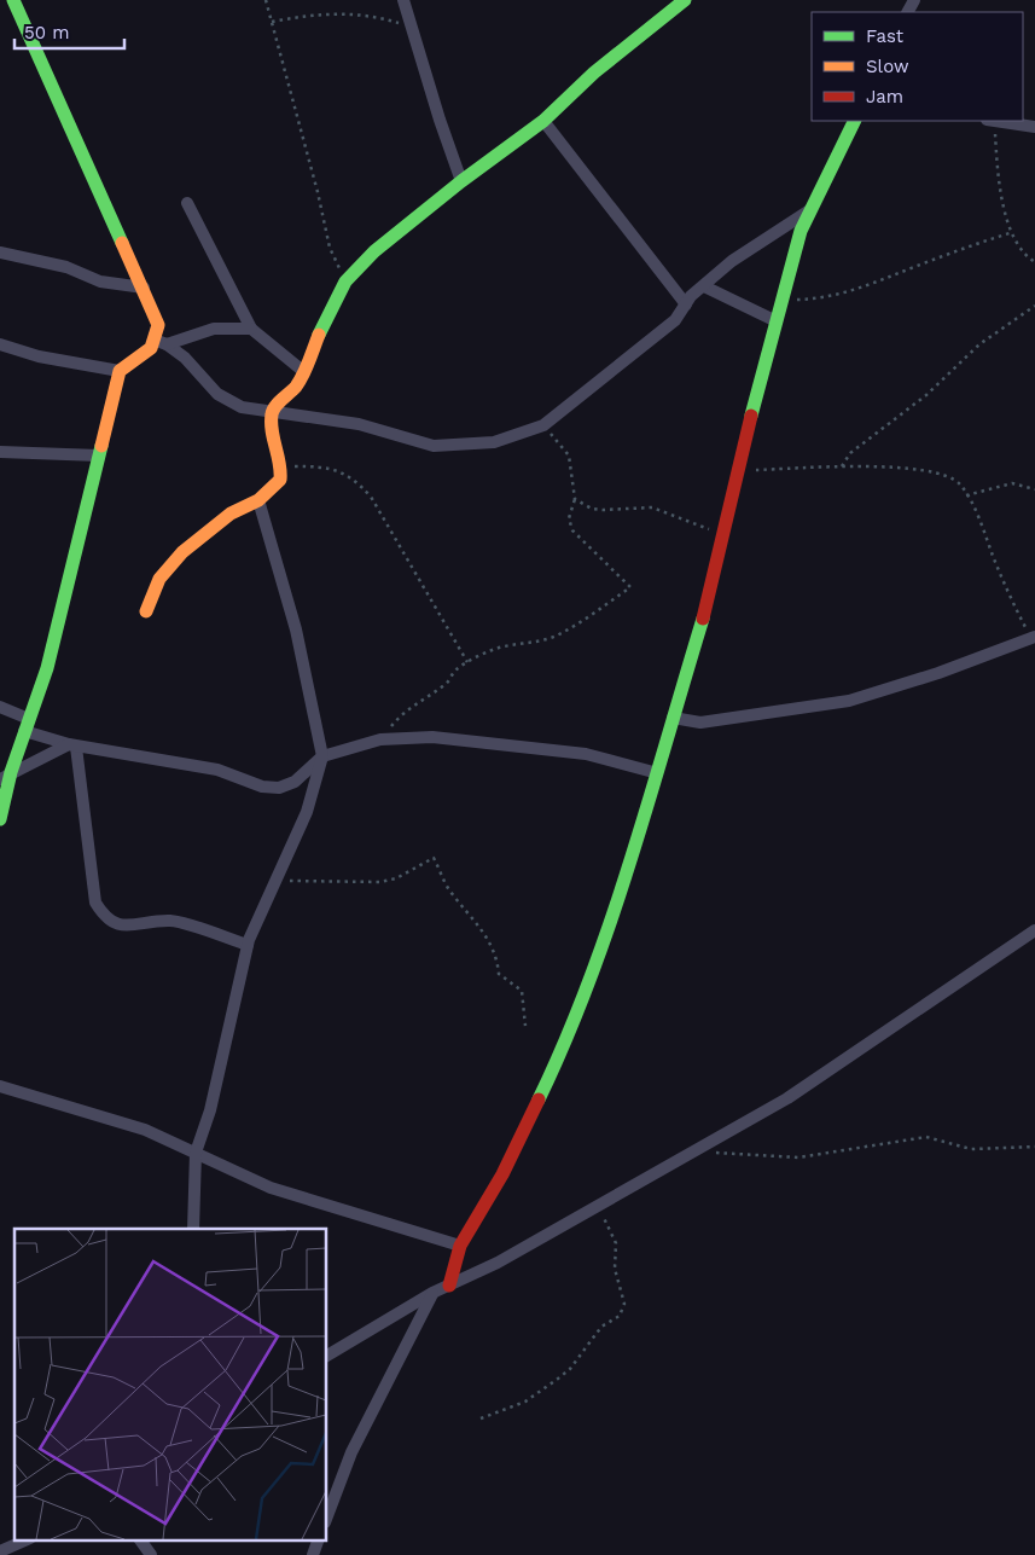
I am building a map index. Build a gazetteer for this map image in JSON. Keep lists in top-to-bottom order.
{
  "legend": ["Fast", "Slow", "Jam"],
  "scale_bar": "50 m"
}
